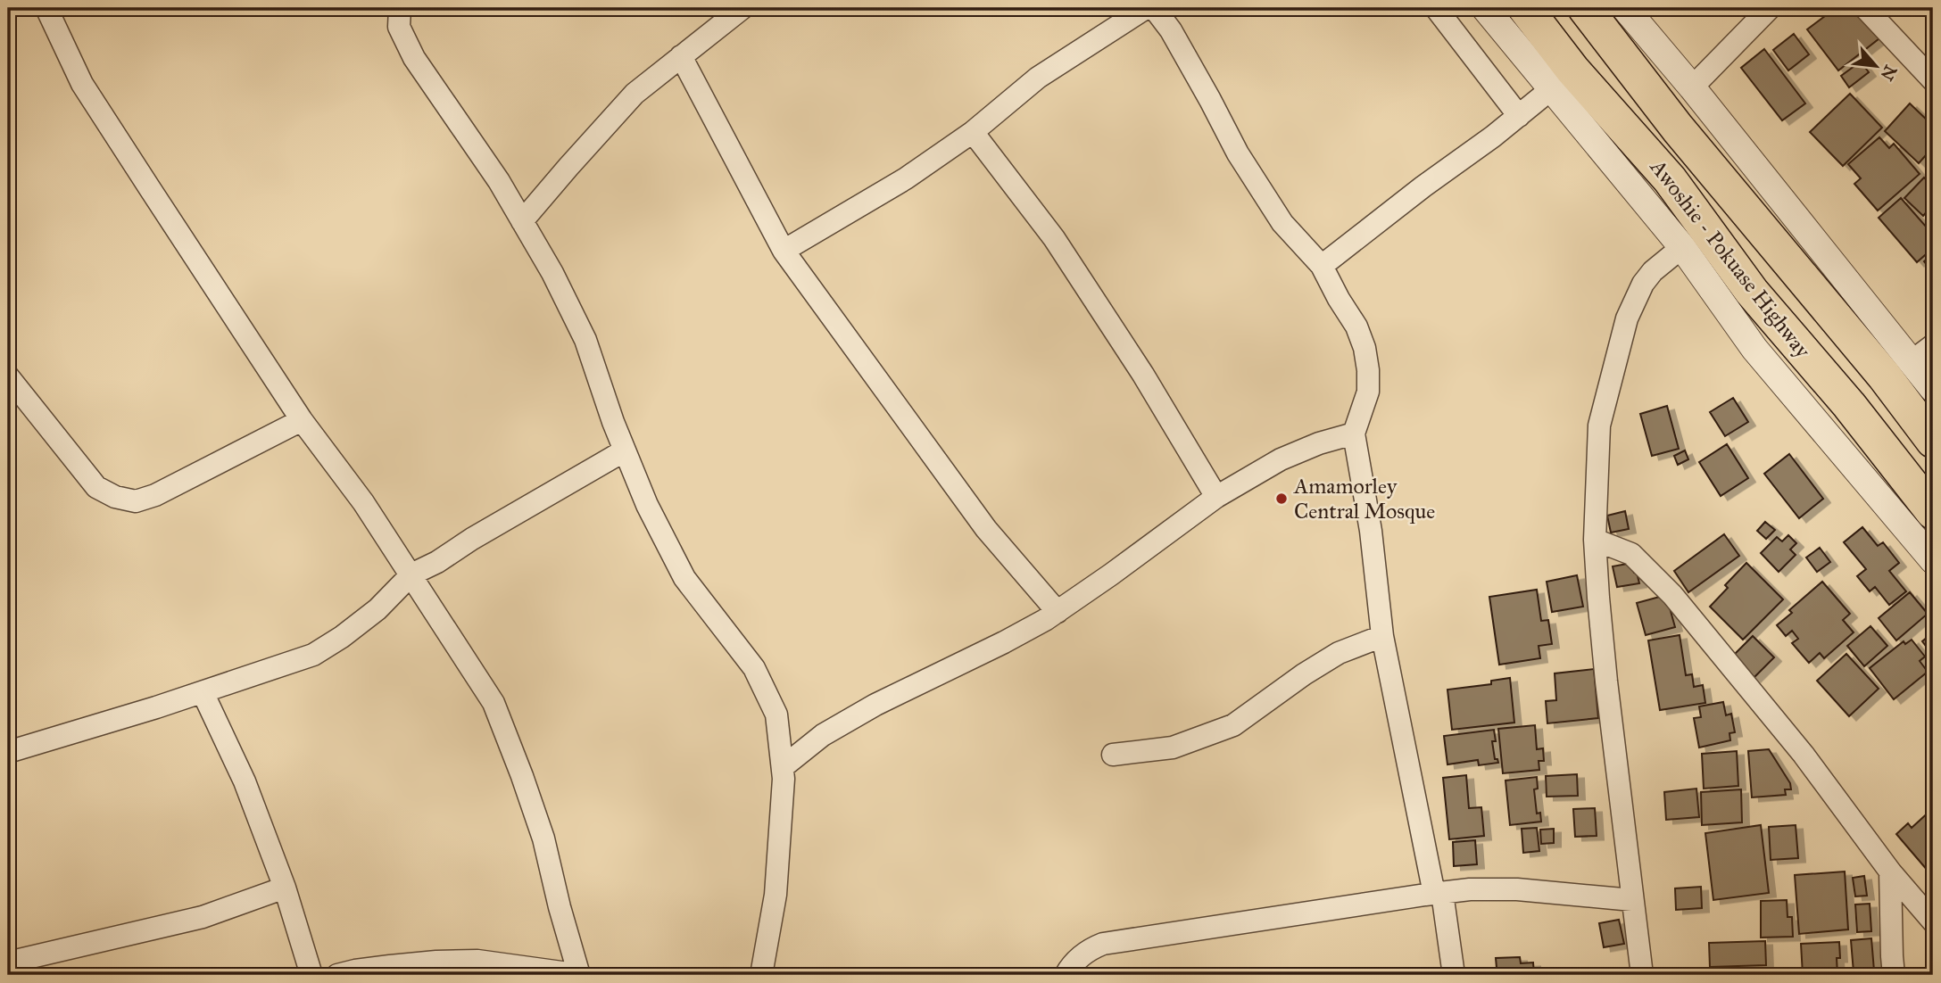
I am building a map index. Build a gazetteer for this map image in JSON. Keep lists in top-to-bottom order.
{
  "streets": {
    "main road": ["Awoshie - Pokuase Highway"]
  },
  "places": ["Amamorley Central Mosque"],
  "north": "bottom right"
}
